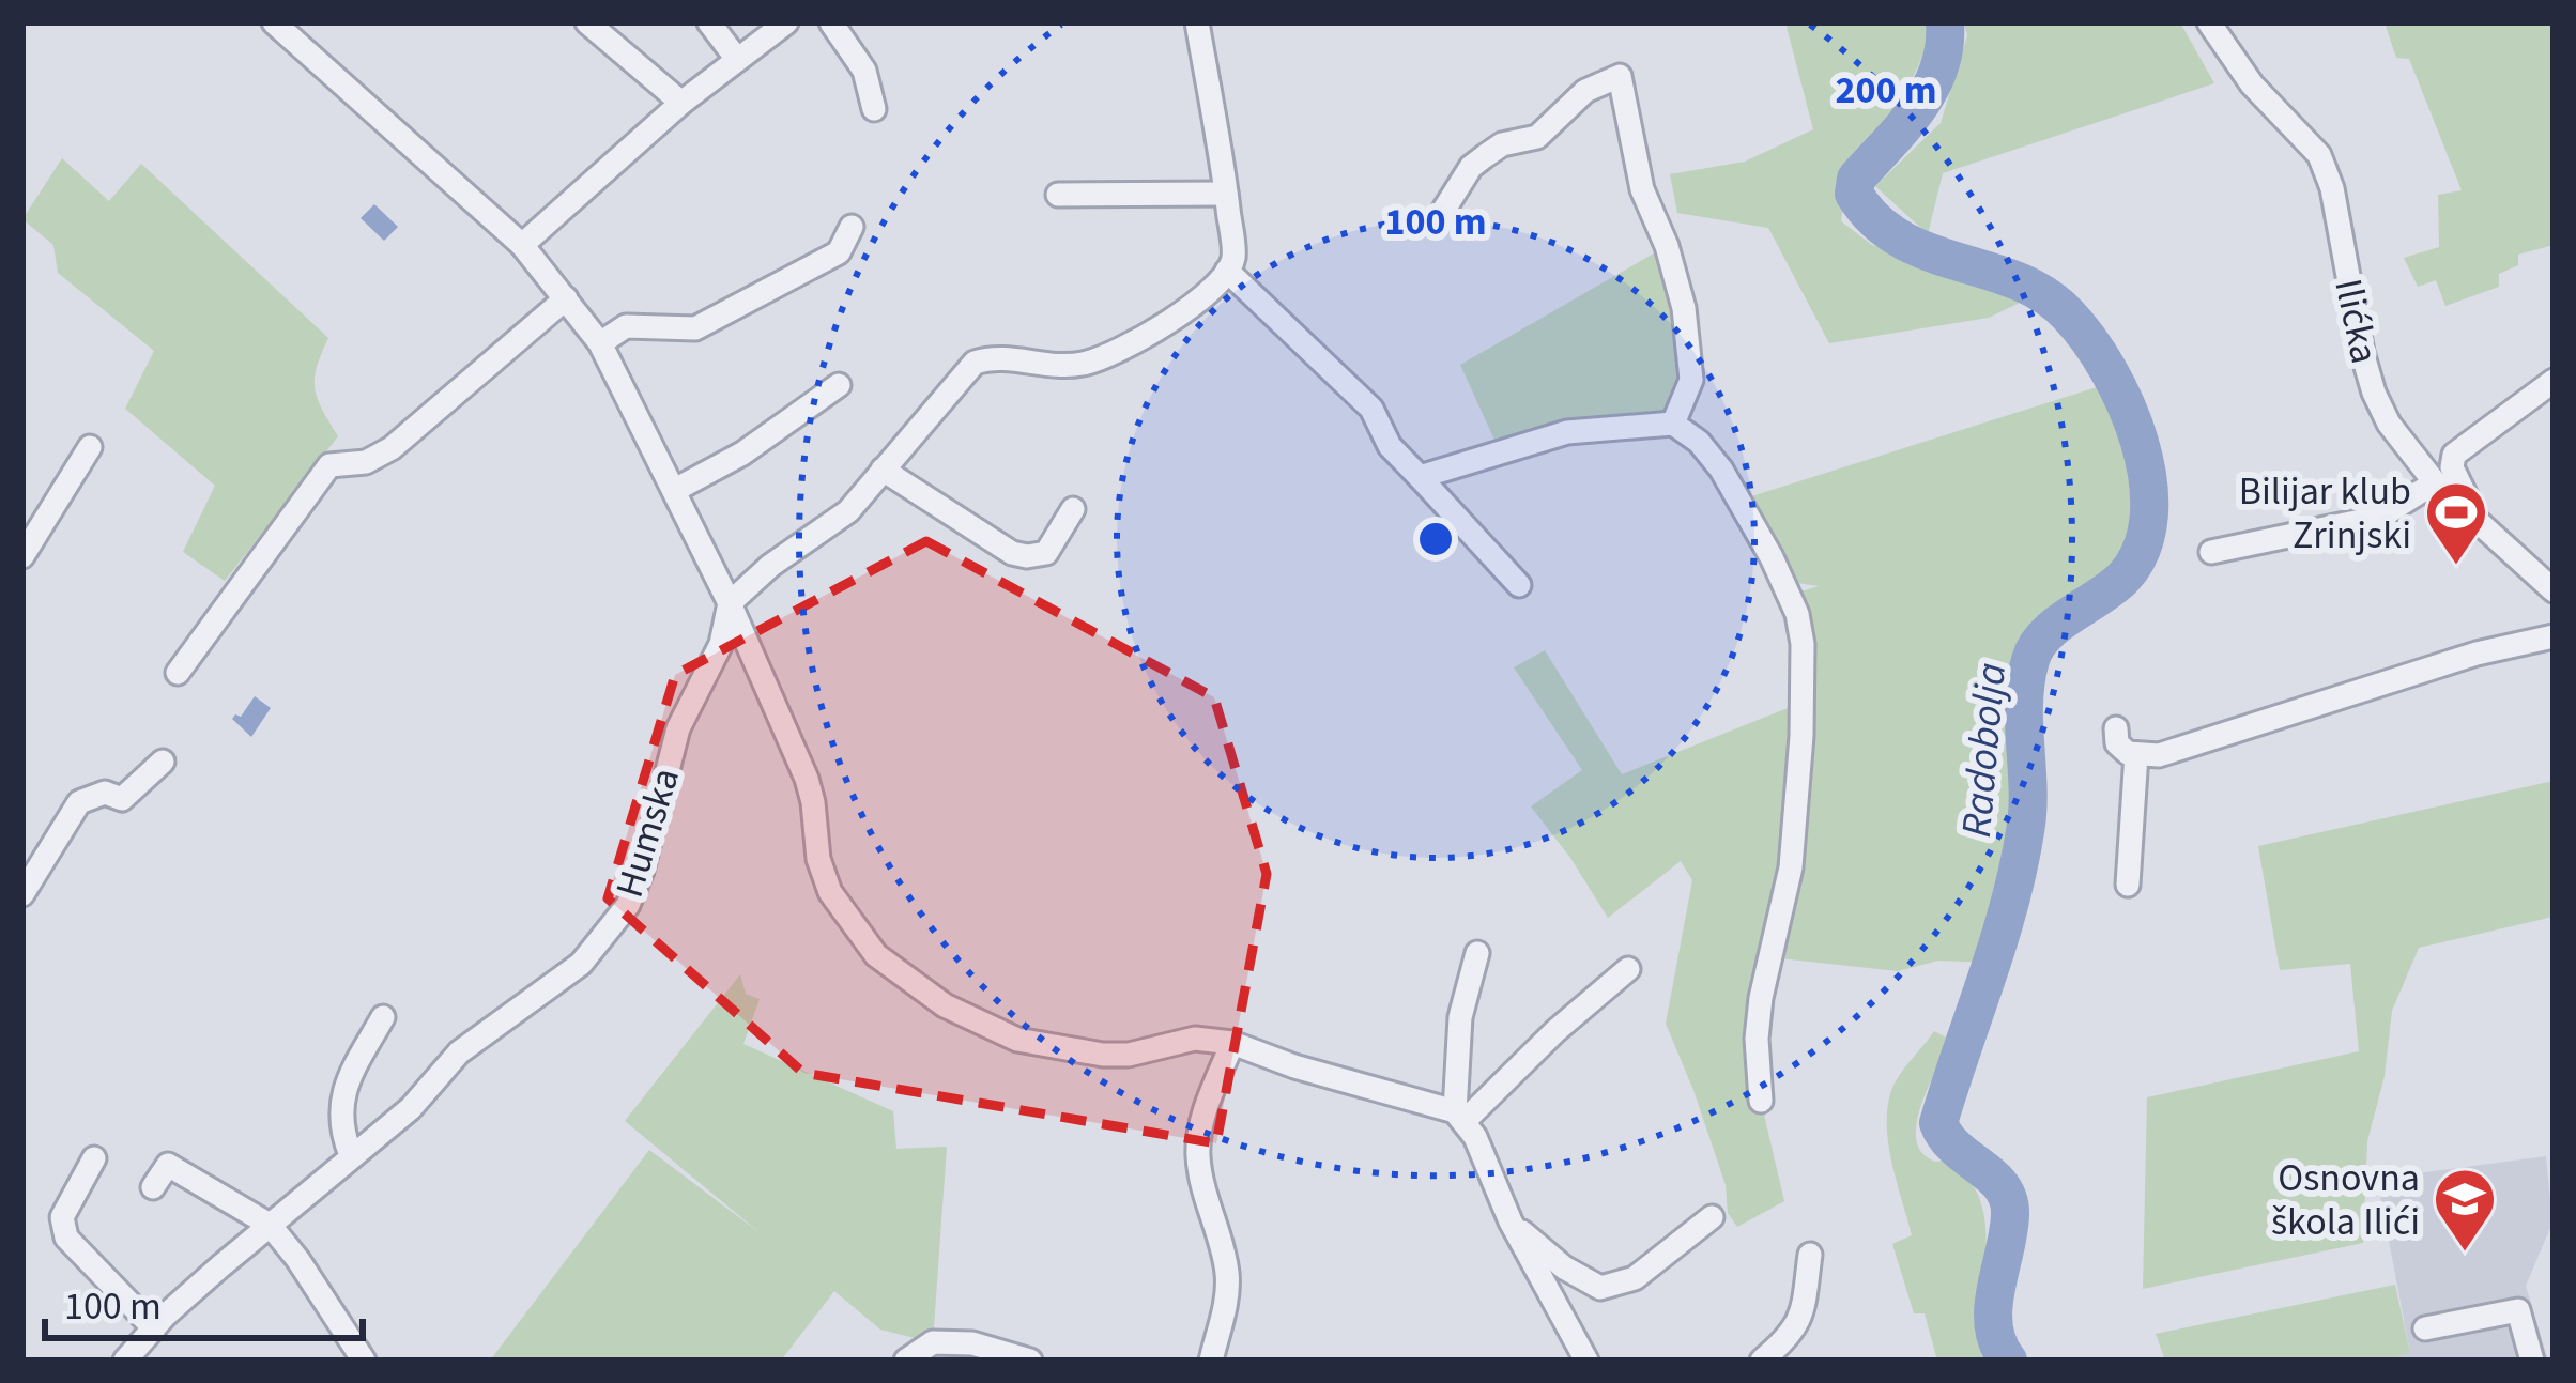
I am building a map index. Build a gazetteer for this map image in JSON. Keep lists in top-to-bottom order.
{
  "streets": {
    "street": ["Ilićka", "Humska"]
  },
  "water": ["Radobolja"],
  "places": {
    "sports": ["Bilijar klub Zrinjski"],
    "school or university": ["Osnovna škola Ilići"]
  },
  "scale_bar": "100 m",
  "rings": ["200 m", "100 m"]
}
